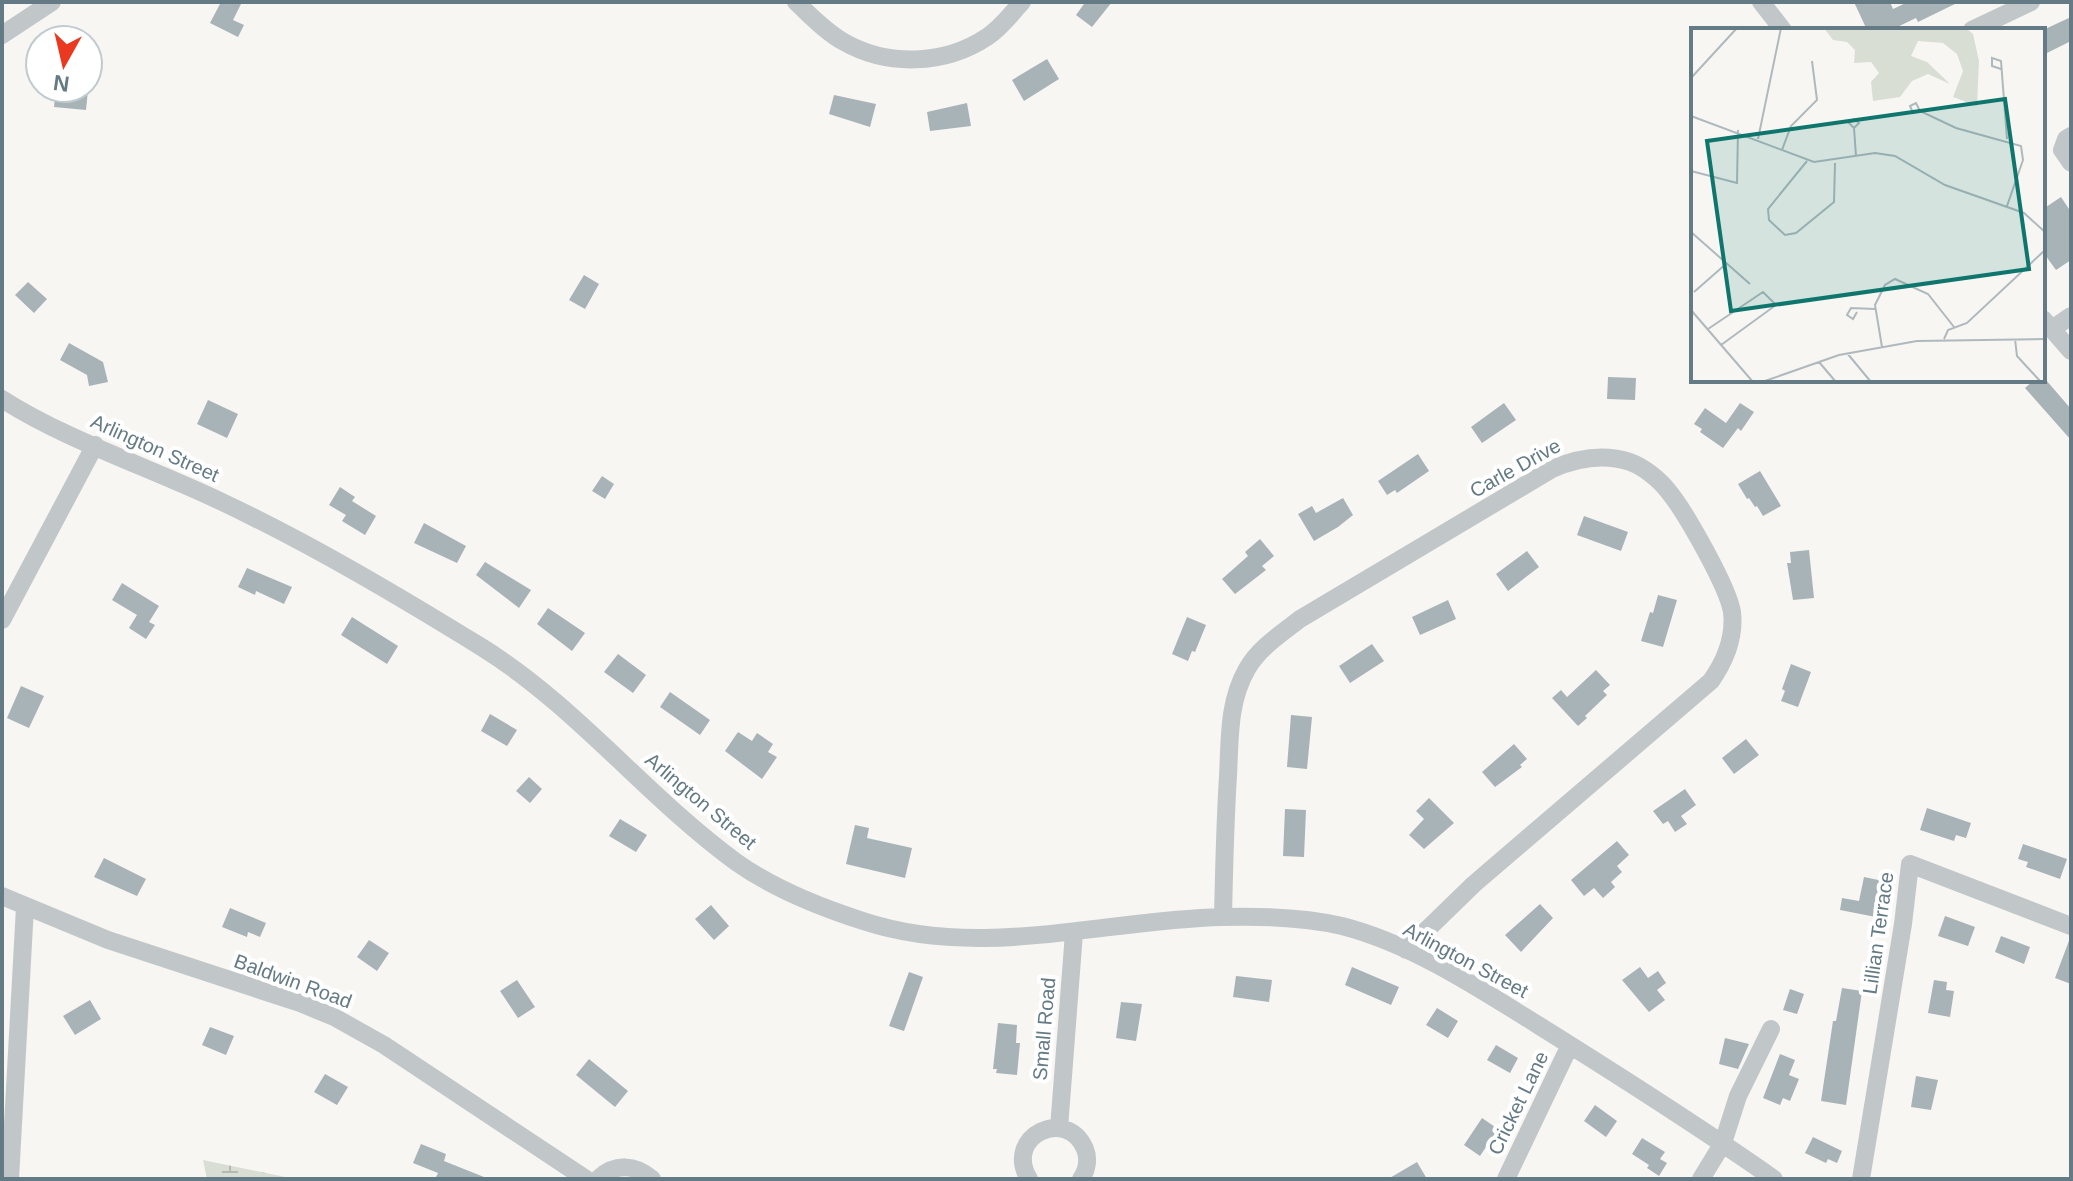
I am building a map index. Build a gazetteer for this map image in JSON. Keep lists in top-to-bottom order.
{
  "streets": {
    "street": [
      "Arlington Street",
      "Carle Drive",
      "Lillian Terrace",
      "Baldwin Road",
      "Small Road",
      "Cricket Lane"
    ]
  },
  "crossings": [
    ["Arlington Street", "Carle Drive"],
    ["Arlington Street", "Small Road"],
    ["Arlington Street", "Cricket Lane"]
  ],
  "north": "bottom"
}
